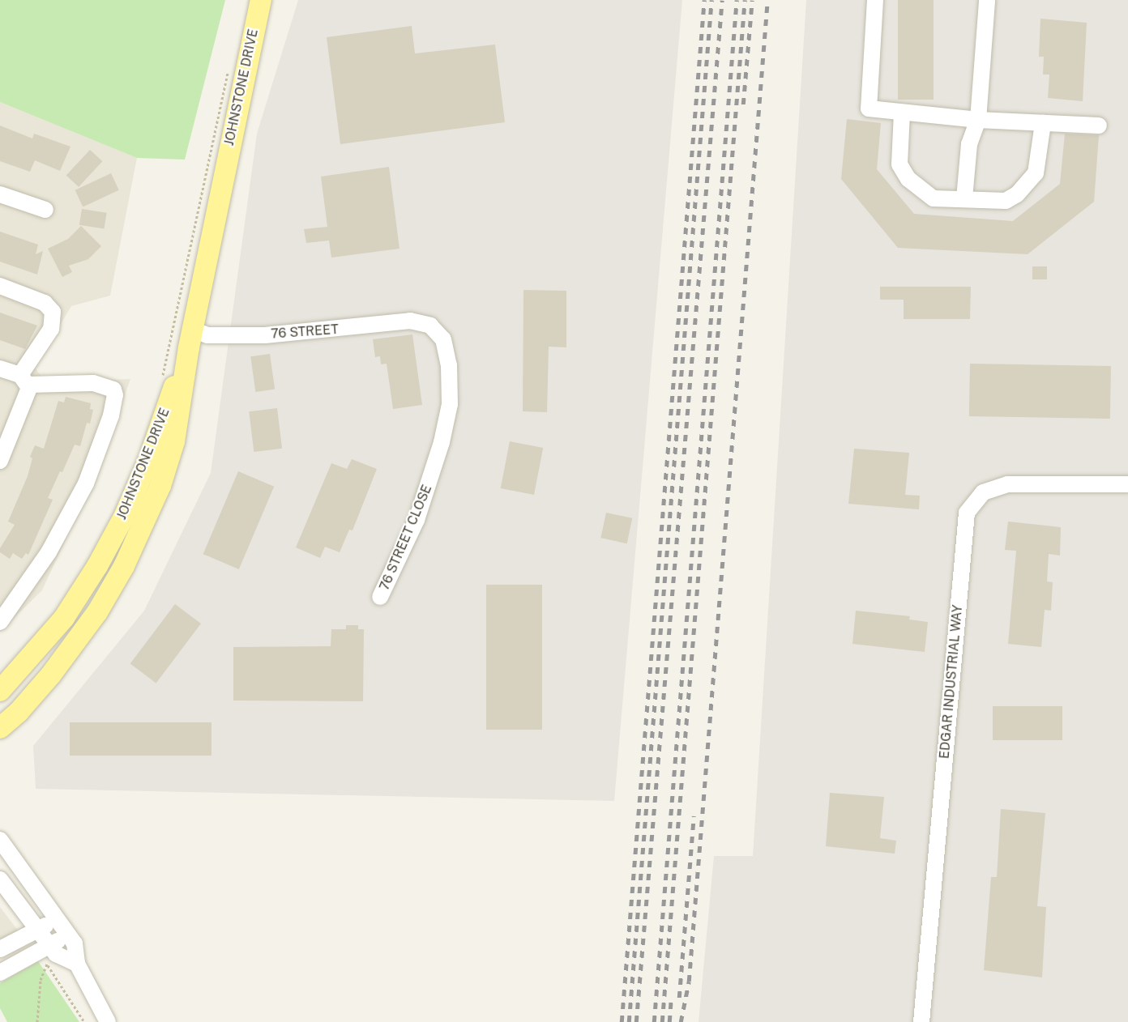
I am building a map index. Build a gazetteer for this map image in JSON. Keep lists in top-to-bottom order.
{
  "streets": {
    "main road": ["JOHNSTONE DRIVE"],
    "street": ["76 STREET", "76 STREET CLOSE", "EDGAR INDUSTRIAL WAY"]
  },
  "crossings": [
    ["JOHNSTONE DRIVE", "76 STREET"],
    ["76 STREET", "76 STREET CLOSE"]
  ]
}
